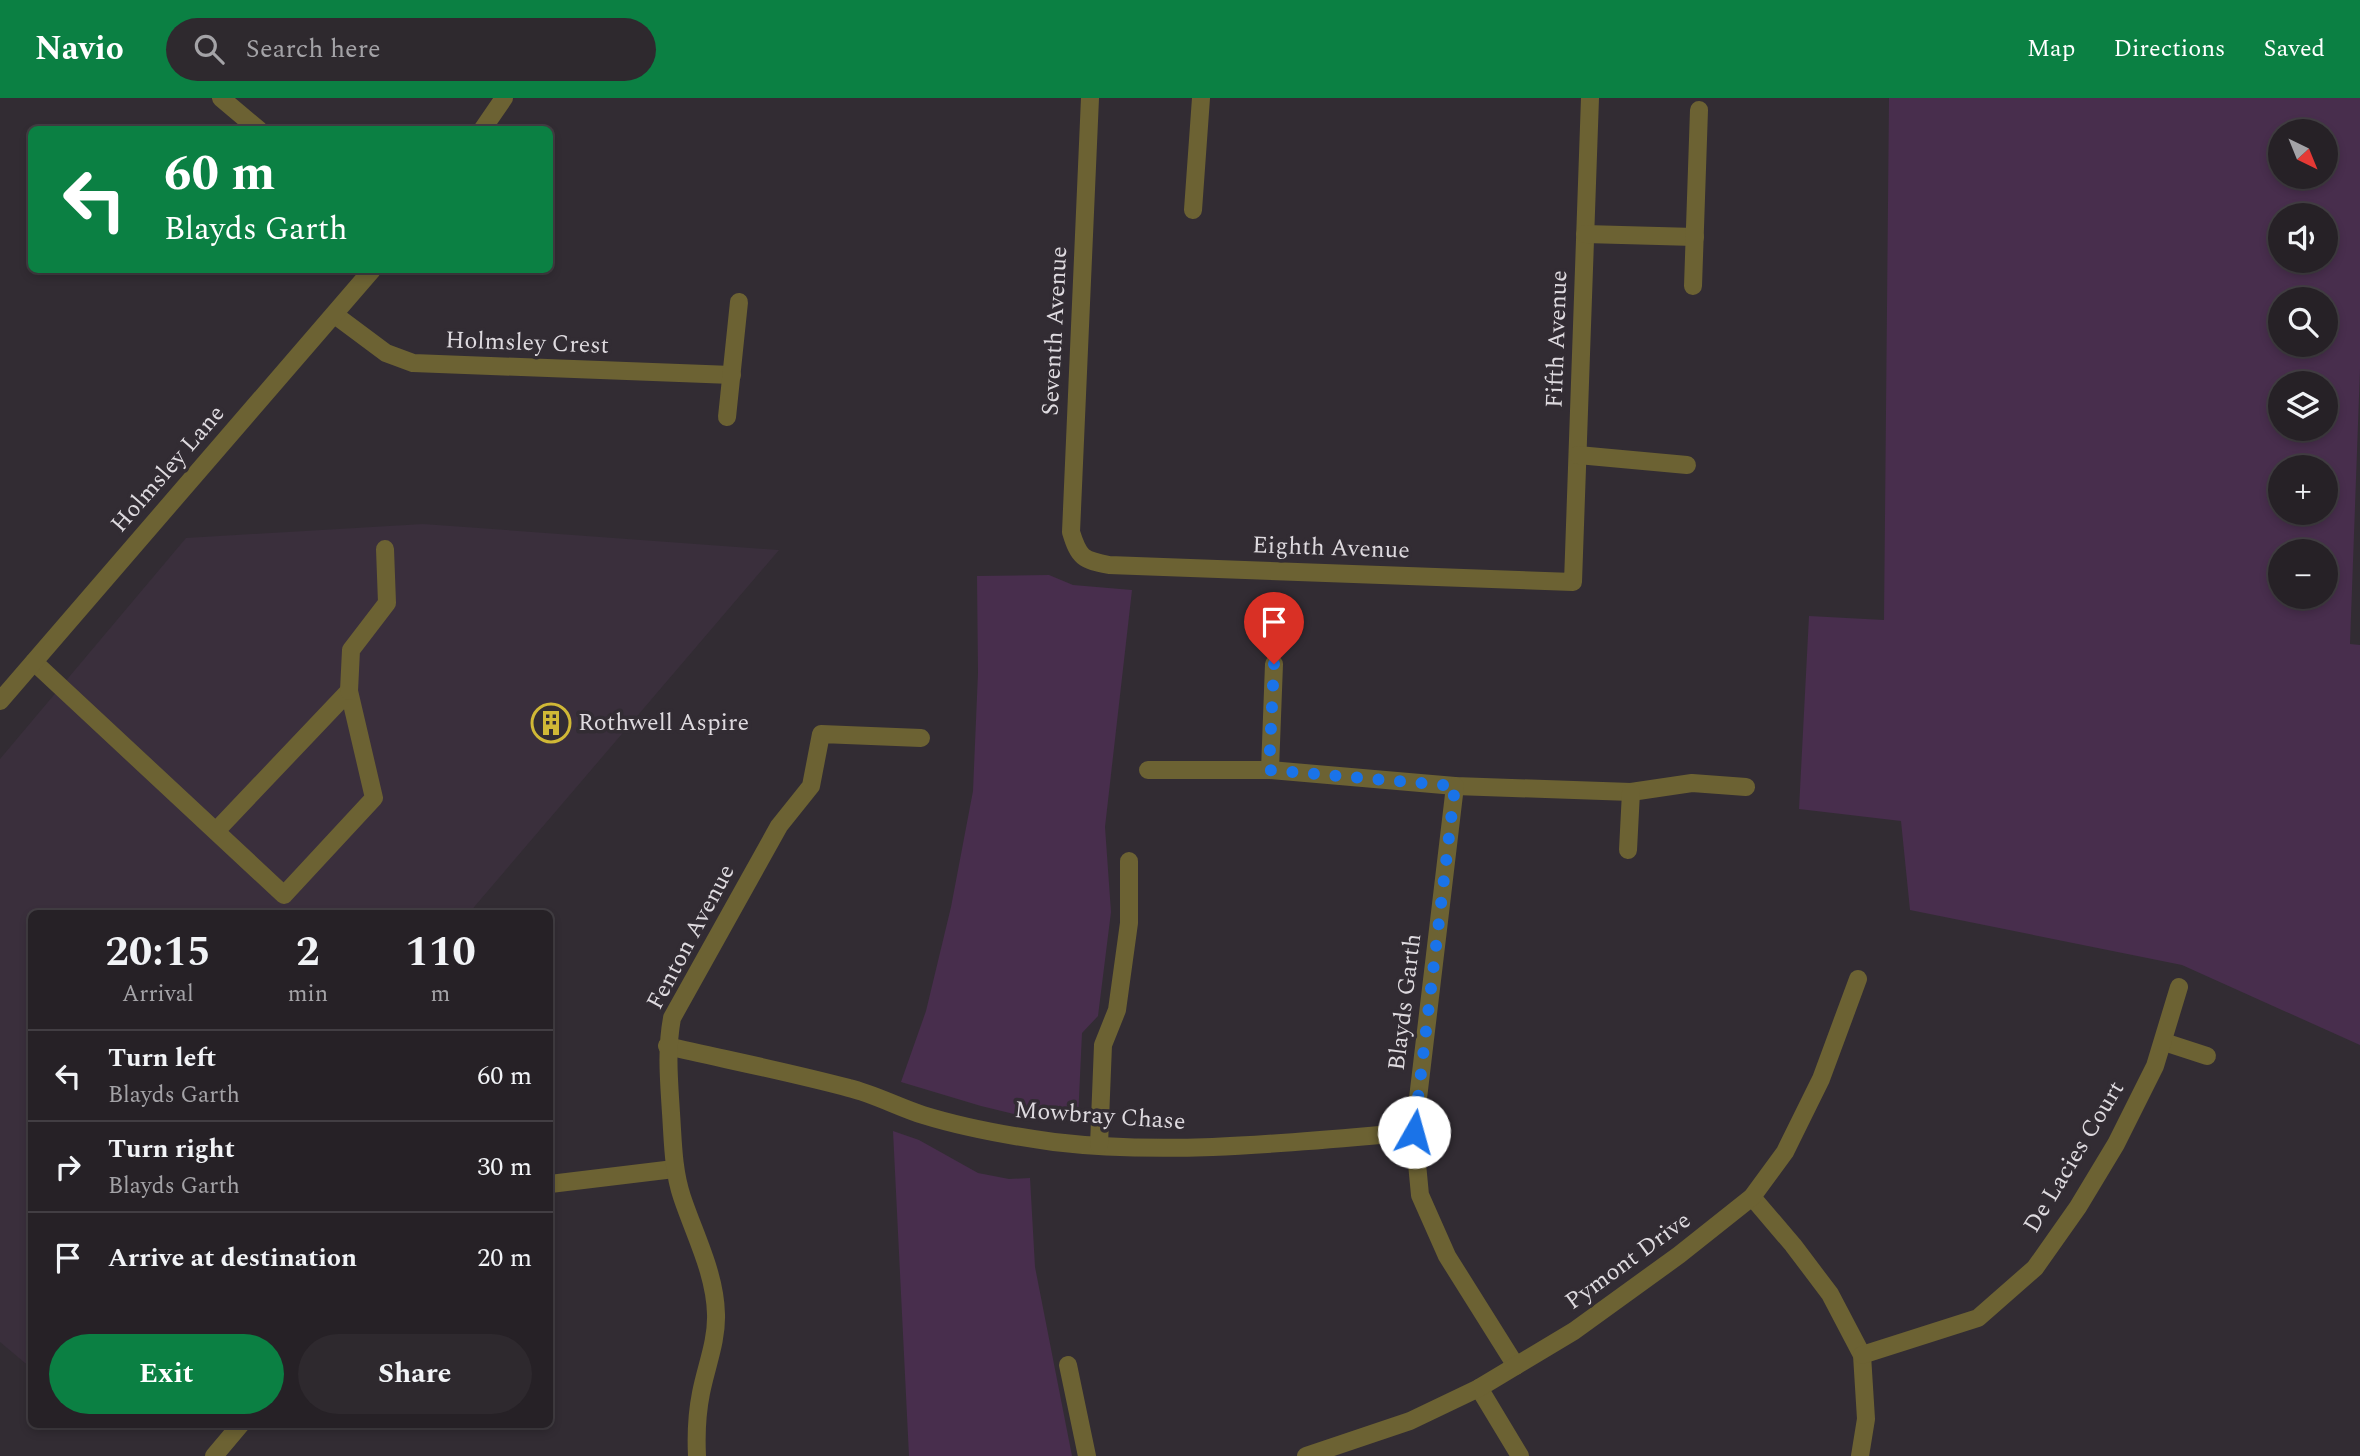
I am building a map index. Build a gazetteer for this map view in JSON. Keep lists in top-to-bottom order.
{
  "streets": {
    "street": [
      "Seventh Avenue",
      "Fifth Avenue",
      "Holmsley Crest",
      "Holmsley Lane",
      "Eighth Avenue",
      "Fenton Avenue",
      "Blayds Garth",
      "Mowbray Chase",
      "De Lacies Court",
      "Pymont Drive"
    ]
  },
  "crossings": [
    ["Seventh Avenue", "Eighth Avenue"],
    ["Fifth Avenue", "Eighth Avenue"],
    ["Holmsley Crest", "Holmsley Lane"],
    ["Fenton Avenue", "Mowbray Chase"],
    ["Blayds Garth", "Mowbray Chase"],
    ["Blayds Garth", "Pymont Drive"]
  ],
  "places": {
    "building": ["Rothwell Aspire"]
  },
  "north": "bottom right",
  "page": {
    "header": "Navio",
    "search": "Search here",
    "nav": ["Map", "Directions", "Saved"],
    "map_buttons": ["+", "−"],
    "turn": ["60 m", "Blayds Garth"],
    "eta": [
      "20:15",
      "Arrival",
      "2",
      "min",
      "110",
      "m"
    ],
    "list": [
      {
        "name": "Turn left",
        "note": "Blayds Garth",
        "value": "60 m"
      },
      {
        "name": "Turn right",
        "note": "Blayds Garth",
        "value": "30 m"
      },
      {
        "name": "Arrive at destination",
        "value": "20 m"
      }
    ],
    "buttons": ["Exit", "Share"]
  }
}
